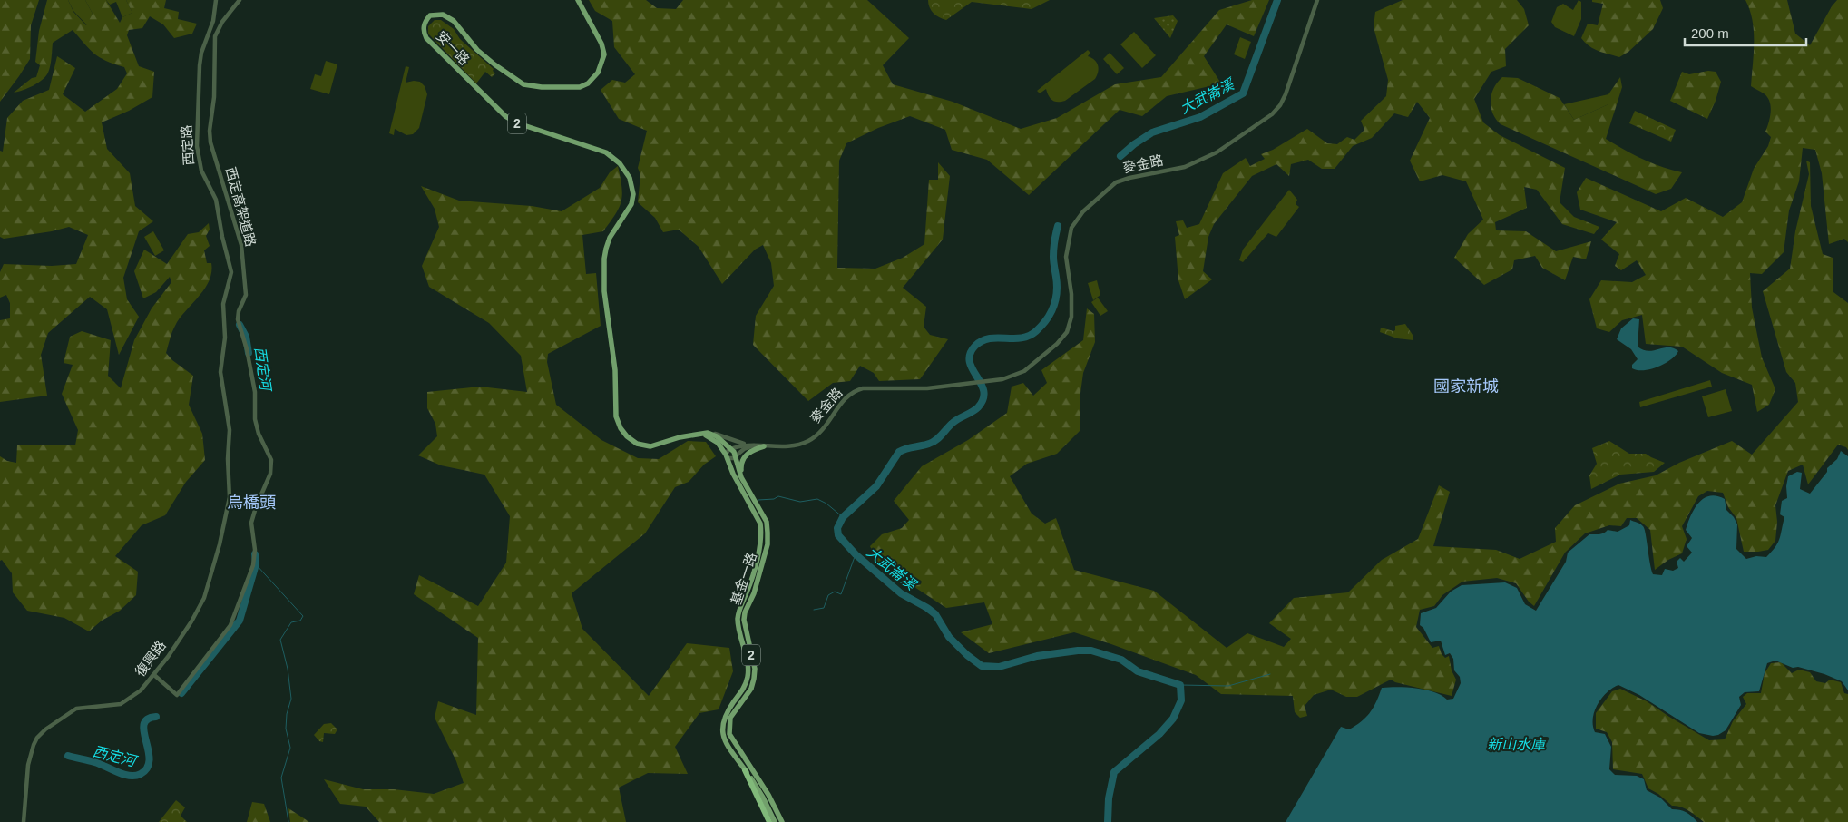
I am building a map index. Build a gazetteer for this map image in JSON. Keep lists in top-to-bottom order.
{
  "streets": {
    "main road": ["安一路", "2", "基金一路"],
    "street": [
      "西定路",
      "麥金路",
      "西定高架道路",
      "復興路"
    ]
  },
  "crossings": [
    ["安一路", "2"],
    ["安一路", "基金一路"],
    ["2", "基金一路"],
    ["西定路", "復興路"],
    ["麥金路", "基金一路"],
    ["西定高架道路", "復興路"]
  ],
  "districts": ["國家新城", "烏橋頭"],
  "water": ["大武崙溪", "西定河", "新山水庫"],
  "scale_bar": "200 m"
}
